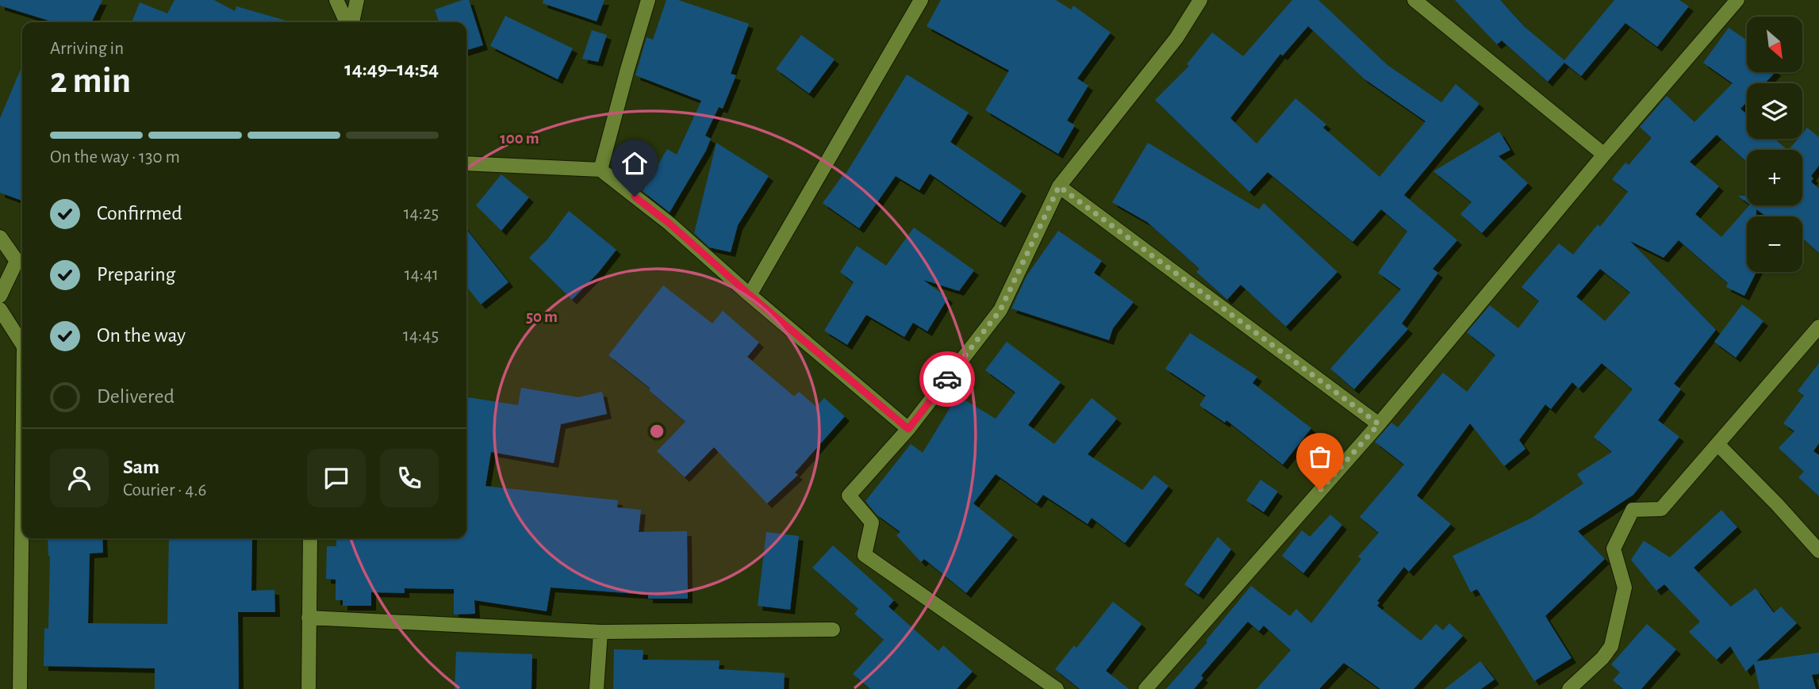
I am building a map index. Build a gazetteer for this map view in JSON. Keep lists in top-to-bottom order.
{
  "north": "bottom right",
  "page": {
    "map_buttons": ["+", "−"],
    "heading": ["2 min", "Arriving in", "14:49–14:54"],
    "panel": ["Sam", "Courier · 4.6"],
    "bar": "On the way · 130 m",
    "list": [
      ["Confirmed", "14:25"],
      ["Preparing", "14:41"],
      ["On the way", "14:45"],
      "Delivered"
    ]
  },
  "rings": ["100 m", "50 m"]
}
